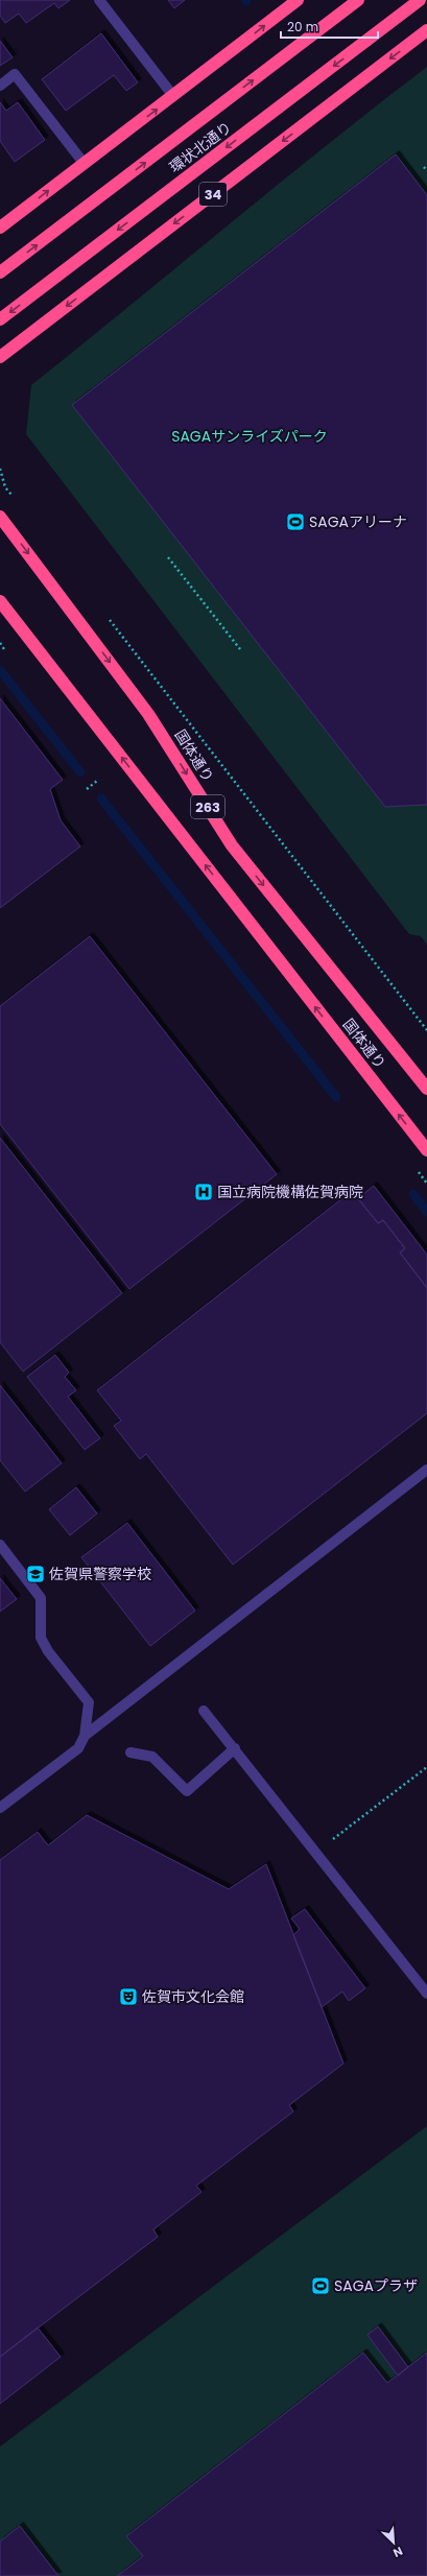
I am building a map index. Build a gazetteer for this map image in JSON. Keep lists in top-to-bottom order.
{
  "streets": {
    "highway": [
      "環状北通り",
      "34",
      "国体通り",
      "263"
    ]
  },
  "parks": ["SAGAサンライズパーク"],
  "places": {
    "sports": ["SAGAアリーナ", "SAGAプラザ"],
    "hospital": ["国立病院機構佐賀病院"],
    "school or university": ["佐賀県警察学校"],
    "theatre": ["佐賀市文化会館"]
  },
  "scale_bar": "20 m",
  "north": "bottom right"
}
